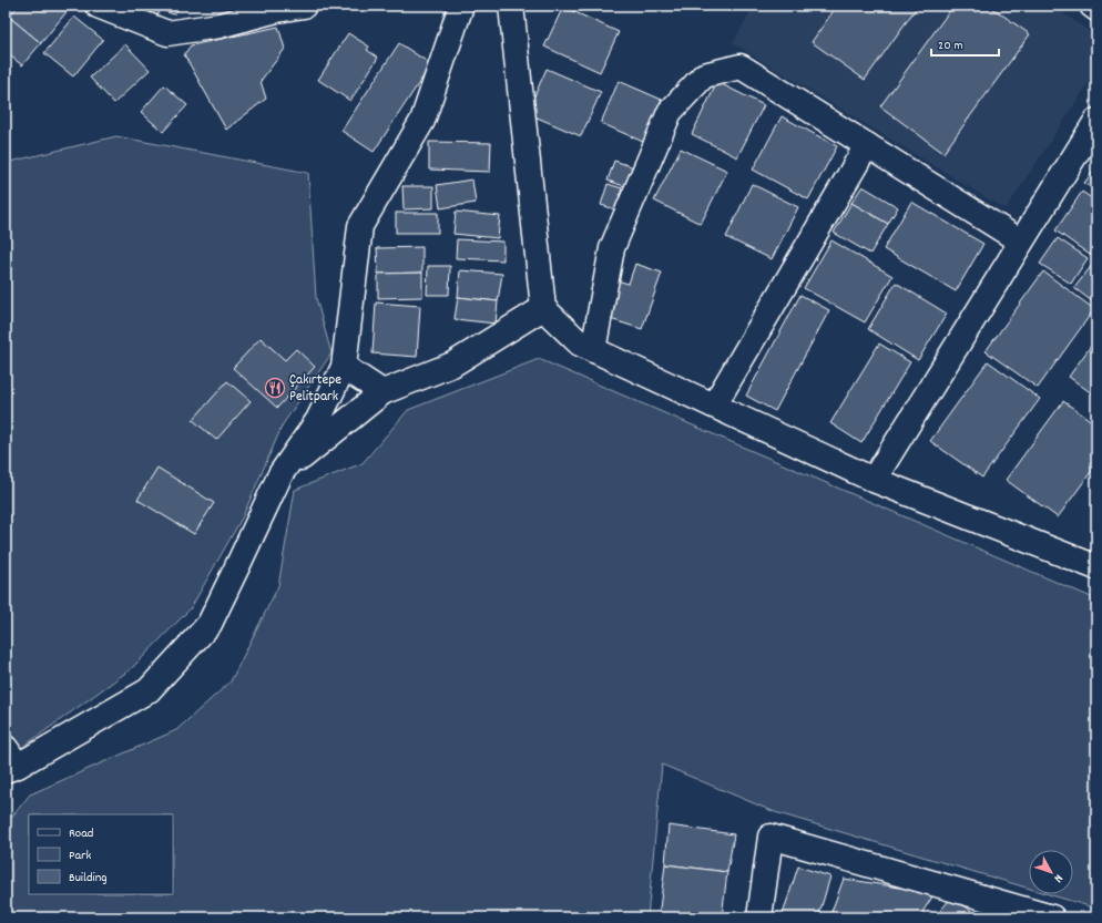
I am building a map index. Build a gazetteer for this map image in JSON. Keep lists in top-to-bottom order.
{
  "places": {
    "restaurant": ["Çakırtepe Pelitpark"]
  },
  "legend": ["Road", "Park", "Building"],
  "scale_bar": "20 m",
  "north": "bottom right"
}
